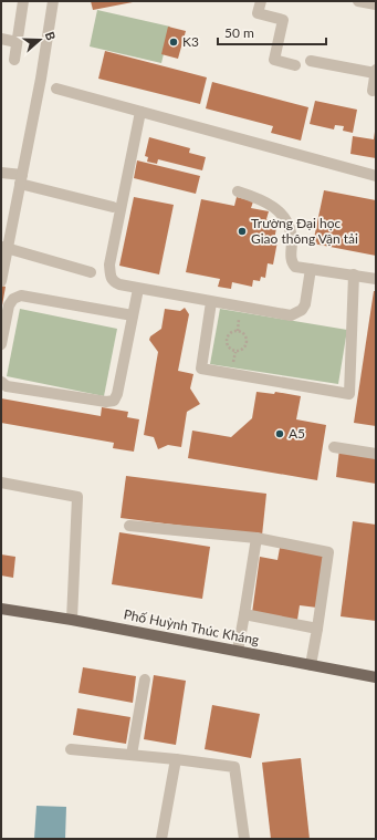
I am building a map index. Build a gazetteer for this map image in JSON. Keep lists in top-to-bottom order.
{
  "streets": {
    "main road": ["Phố Huỳnh Thúc Kháng"]
  },
  "places": ["K3", "Trường Đại học Giao thông Vận tải", "A5"],
  "scale_bar": "50 m",
  "north": "right"
}
